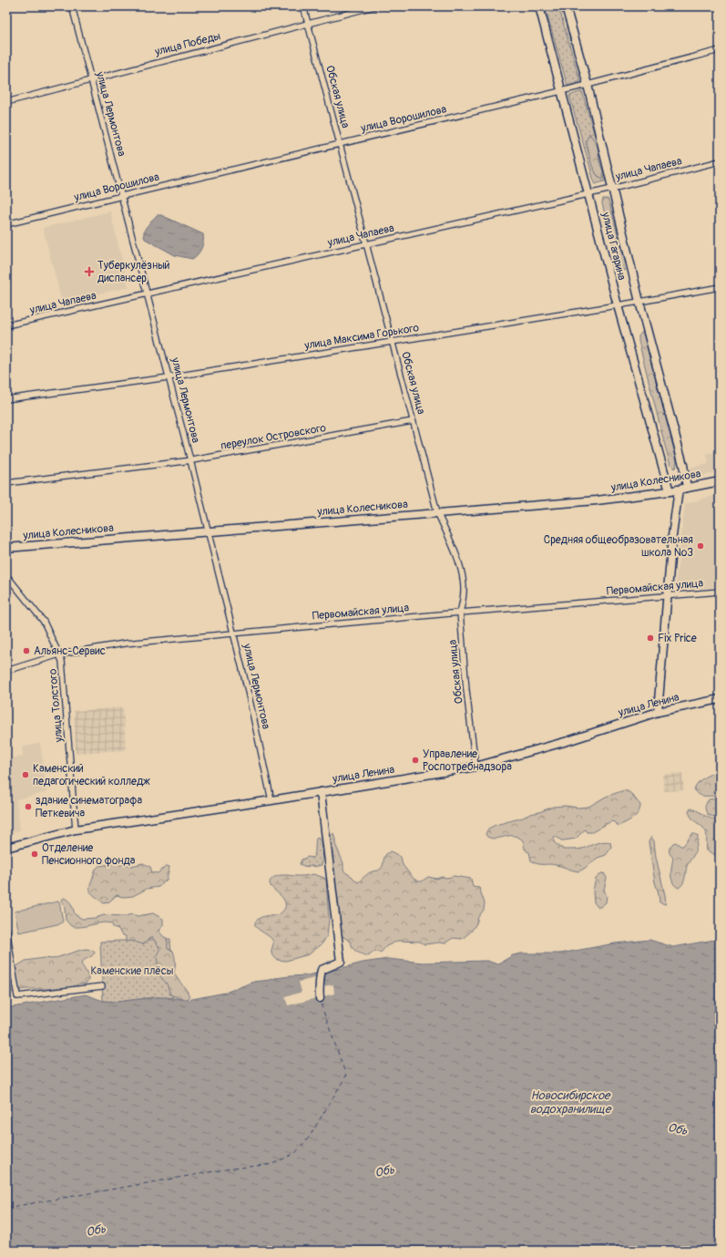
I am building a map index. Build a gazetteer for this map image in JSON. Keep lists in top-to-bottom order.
{
  "streets": {
    "street": [
      "улица Победы",
      "Обская улица",
      "улица Лермонтова",
      "улица Ворошилова",
      "улица Чапаева",
      "улица Гагарина",
      "улица Максима Горького",
      "переулок Островского",
      "улица Колесникова",
      "Первомайская улица",
      "улица Ленина",
      "улица Толстого"
    ]
  },
  "crossings": [
    ["улица Победы", "Обская улица"],
    ["улица Победы", "улица Лермонтова"],
    ["Обская улица", "улица Ворошилова"],
    ["Обская улица", "улица Чапаева"],
    ["Обская улица", "улица Максима Горького"],
    ["Обская улица", "переулок Островского"],
    ["Обская улица", "улица Колесникова"],
    ["Обская улица", "Первомайская улица"],
    ["Обская улица", "улица Ленина"],
    ["улица Лермонтова", "улица Ворошилова"],
    ["улица Лермонтова", "улица Чапаева"],
    ["улица Лермонтова", "улица Максима Горького"],
    ["улица Лермонтова", "переулок Островского"],
    ["улица Лермонтова", "улица Колесникова"],
    ["улица Лермонтова", "Первомайская улица"],
    ["улица Лермонтова", "улица Ленина"],
    ["улица Ворошилова", "улица Гагарина"],
    ["улица Чапаева", "улица Гагарина"],
    ["улица Гагарина", "улица Максима Горького"],
    ["улица Гагарина", "улица Колесникова"],
    ["Первомайская улица", "улица Толстого"],
    ["улица Ленина", "улица Толстого"]
  ],
  "water": ["Новосибирское водохранилище", "Обь"],
  "parks": ["Каменские плёсы"],
  "places": {
    "health": ["Туберкулёзный диспансер"],
    "other": [
      "Средняя общеобразовательная школа №3",
      "Fix Price",
      "Альянс-Сервис",
      "Управление Роспотребнадзора",
      "Каменский педагогический колледж",
      "здание синематографа Петкевича",
      "Отделение Пенсионного фонда"
    ]
  }
}
